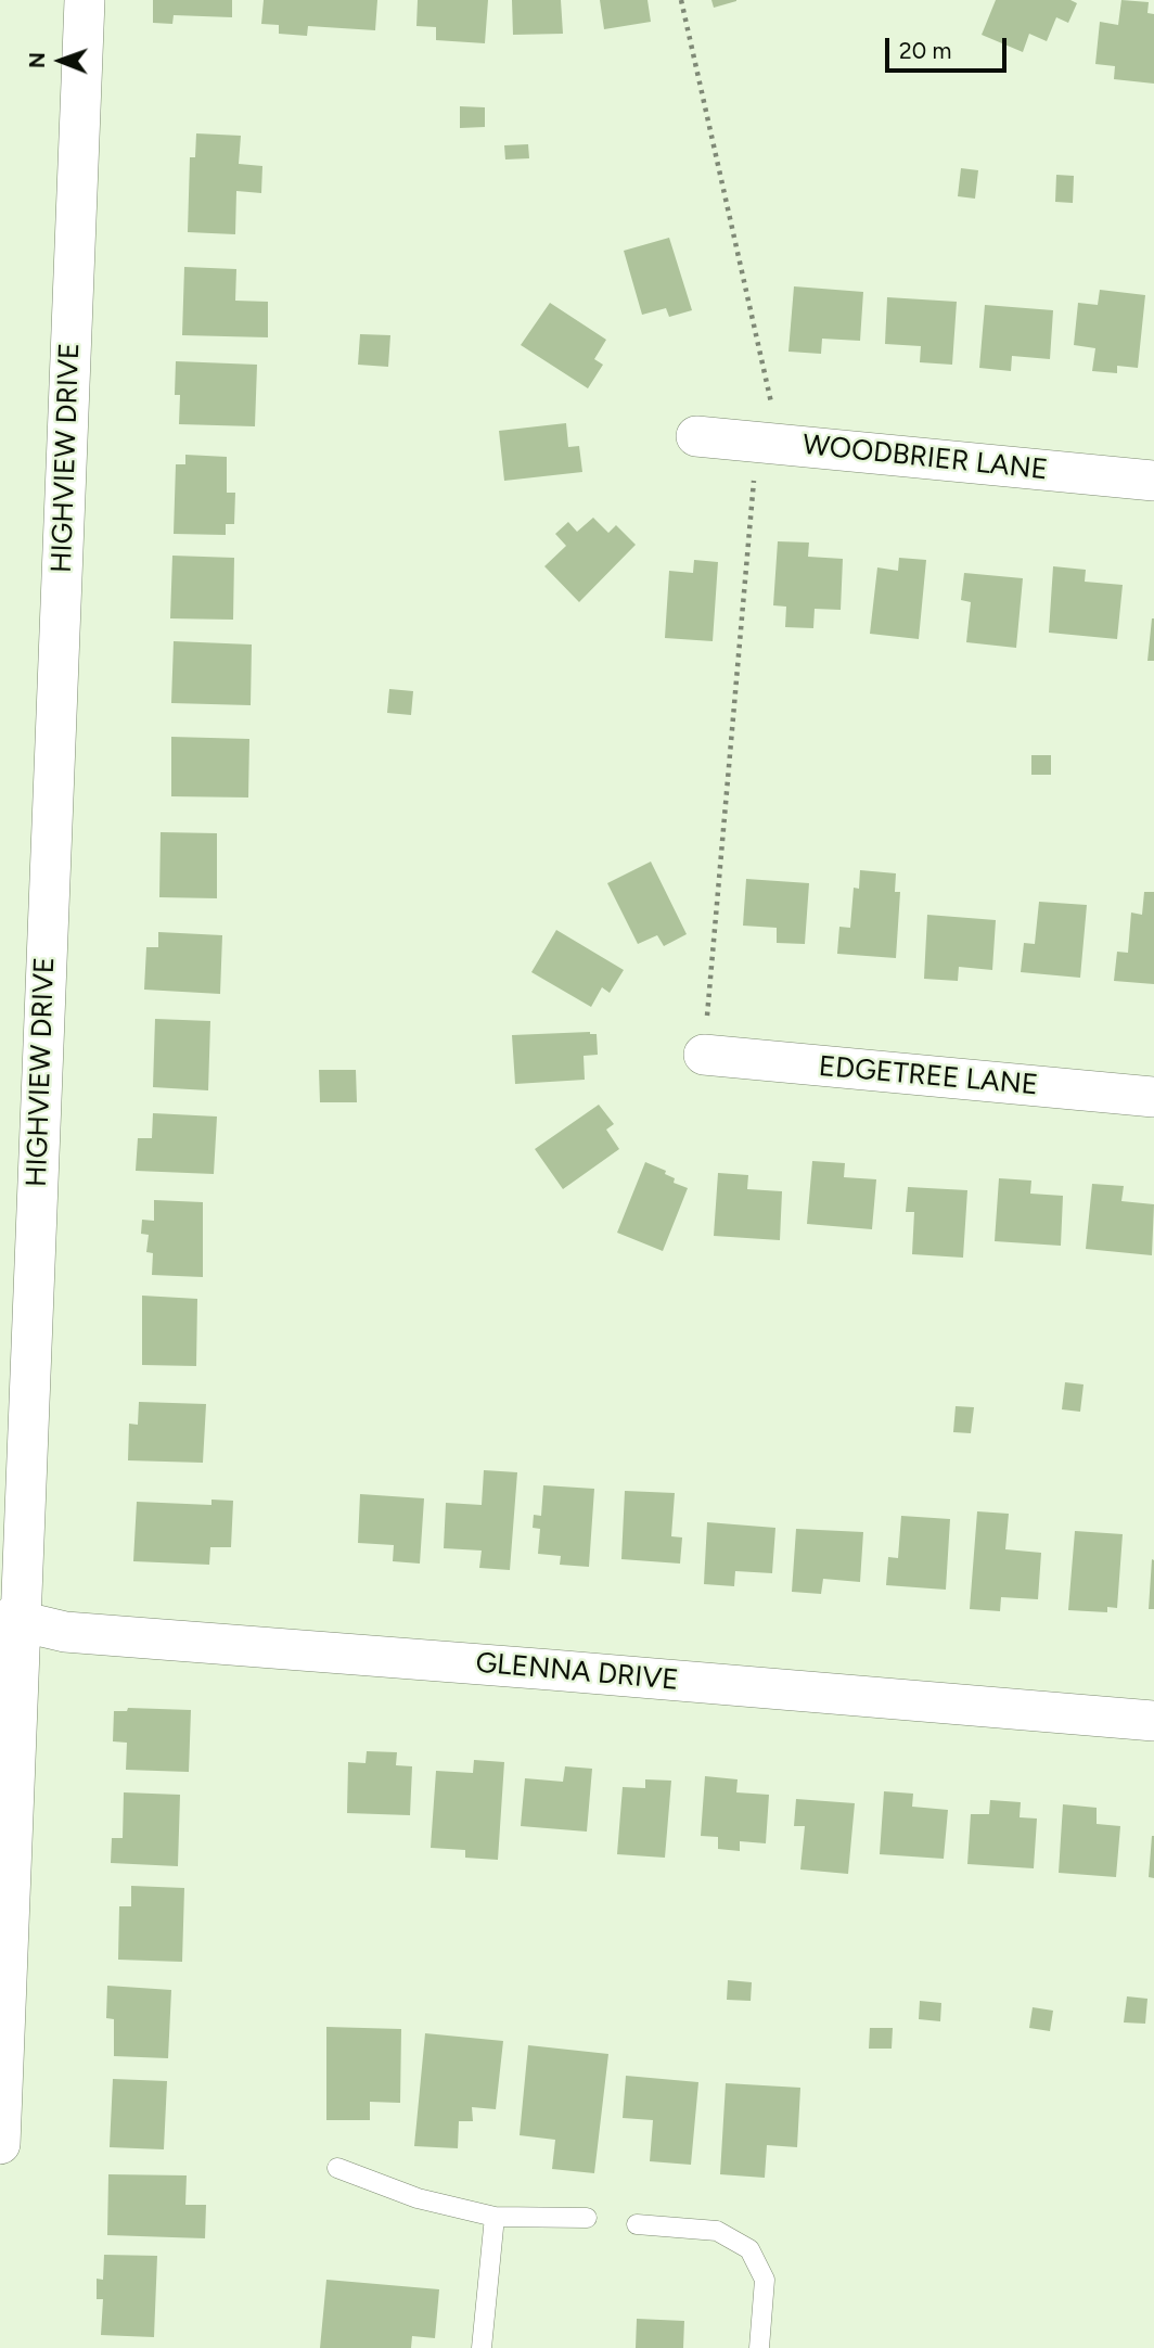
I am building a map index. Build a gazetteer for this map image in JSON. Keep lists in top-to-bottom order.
{
  "streets": {
    "street": [
      "HIGHVIEW DRIVE",
      "WOODBRIER LANE",
      "EDGETREE LANE",
      "GLENNA DRIVE"
    ]
  },
  "crossings": [
    ["HIGHVIEW DRIVE", "GLENNA DRIVE"]
  ],
  "scale_bar": "20 m",
  "north": "left"
}
